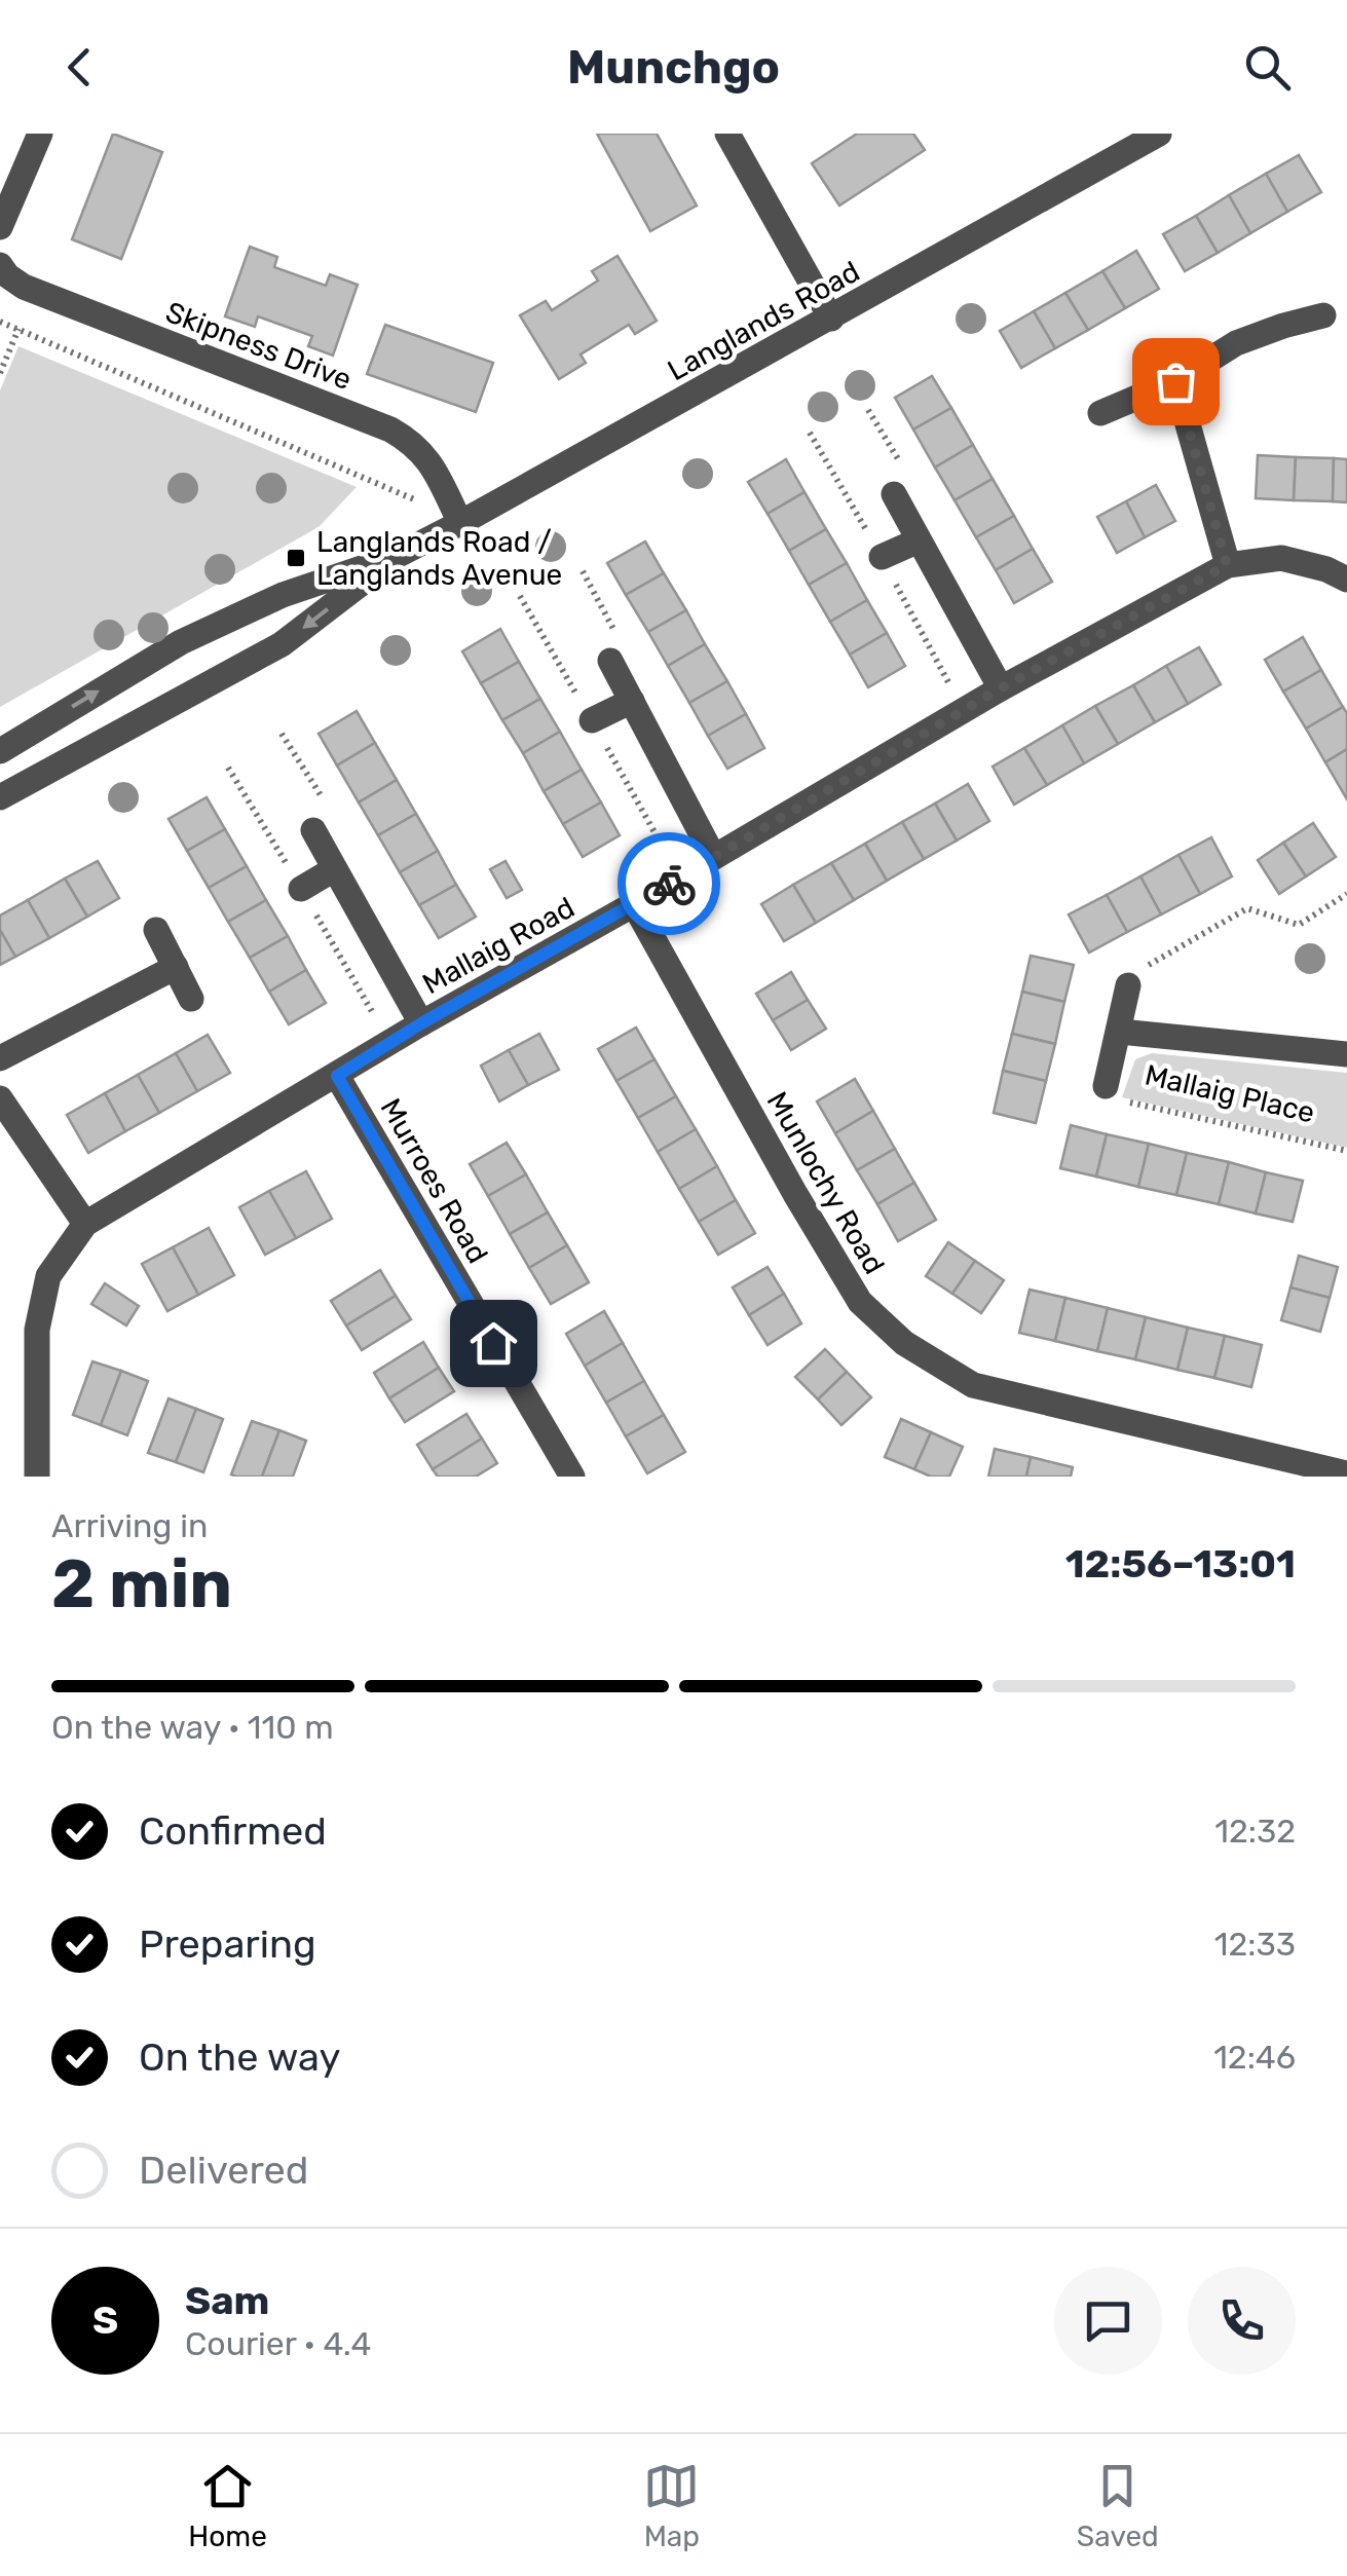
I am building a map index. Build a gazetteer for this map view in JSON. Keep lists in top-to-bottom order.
{
  "streets": {
    "street": [
      "Langlands Road",
      "Skipness Drive",
      "Mallaig Road",
      "Mallaig Place",
      "Murroes Road",
      "Munlochy Road"
    ]
  },
  "crossings": [
    ["Langlands Road", "Skipness Drive"],
    ["Mallaig Road", "Murroes Road"],
    ["Mallaig Road", "Munlochy Road"]
  ],
  "places": {
    "transit": ["Langlands Road / Langlands Avenue"]
  },
  "page": {
    "header": "Munchgo",
    "heading": ["2 min", "Arriving in", "12:56–13:01"],
    "panel": ["Sam", "Courier · 4.4"],
    "bar": "On the way · 110 m",
    "list": [
      ["Confirmed", "12:32"],
      ["Preparing", "12:33"],
      ["On the way", "12:46"],
      "Delivered"
    ],
    "round": "S",
    "tabs": ["Home", "Map", "Saved"]
  }
}
